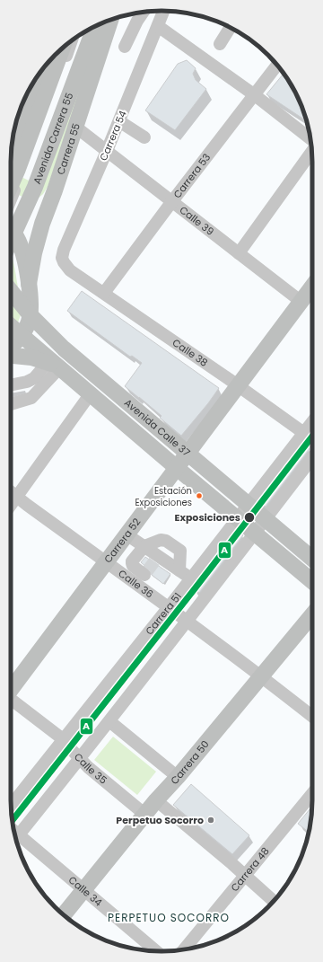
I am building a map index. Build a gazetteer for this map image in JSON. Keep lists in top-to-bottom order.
{
  "streets": {
    "main road": [
      "Avenida Carrera 55",
      "Carrera 55",
      "Avenida Calle 37",
      "Carrera 52",
      "Carrera 50"
    ],
    "street": [
      "Carrera 54",
      "Carrera 53",
      "Calle 39",
      "Calle 38",
      "Calle 36",
      "Carrera 51",
      "Calle 35",
      "Carrera 48",
      "Calle 34"
    ]
  },
  "crossings": [
    ["Carrera 54", "Calle 39"],
    ["Carrera 54", "Calle 38"],
    ["Carrera 55", "Calle 39"],
    ["Carrera 53", "Calle 39"],
    ["Carrera 53", "Calle 38"],
    ["Calle 39", "Carrera 52"],
    ["Calle 38", "Carrera 52"],
    ["Calle 38", "Carrera 51"],
    ["Avenida Calle 37", "Carrera 52"],
    ["Avenida Calle 37", "Carrera 51"],
    ["Carrera 52", "Calle 36"],
    ["Calle 36", "Carrera 51"],
    ["Calle 36", "Carrera 50"],
    ["Carrera 51", "Calle 35"],
    ["Carrera 50", "Calle 35"],
    ["Carrera 50", "Calle 34"]
  ],
  "districts": ["PERPETUO SOCORRO"],
  "places": ["Estación Exposiciones", "Exposiciones", "Perpetuo Socorro"],
  "lines": ["transit line A"]
}
